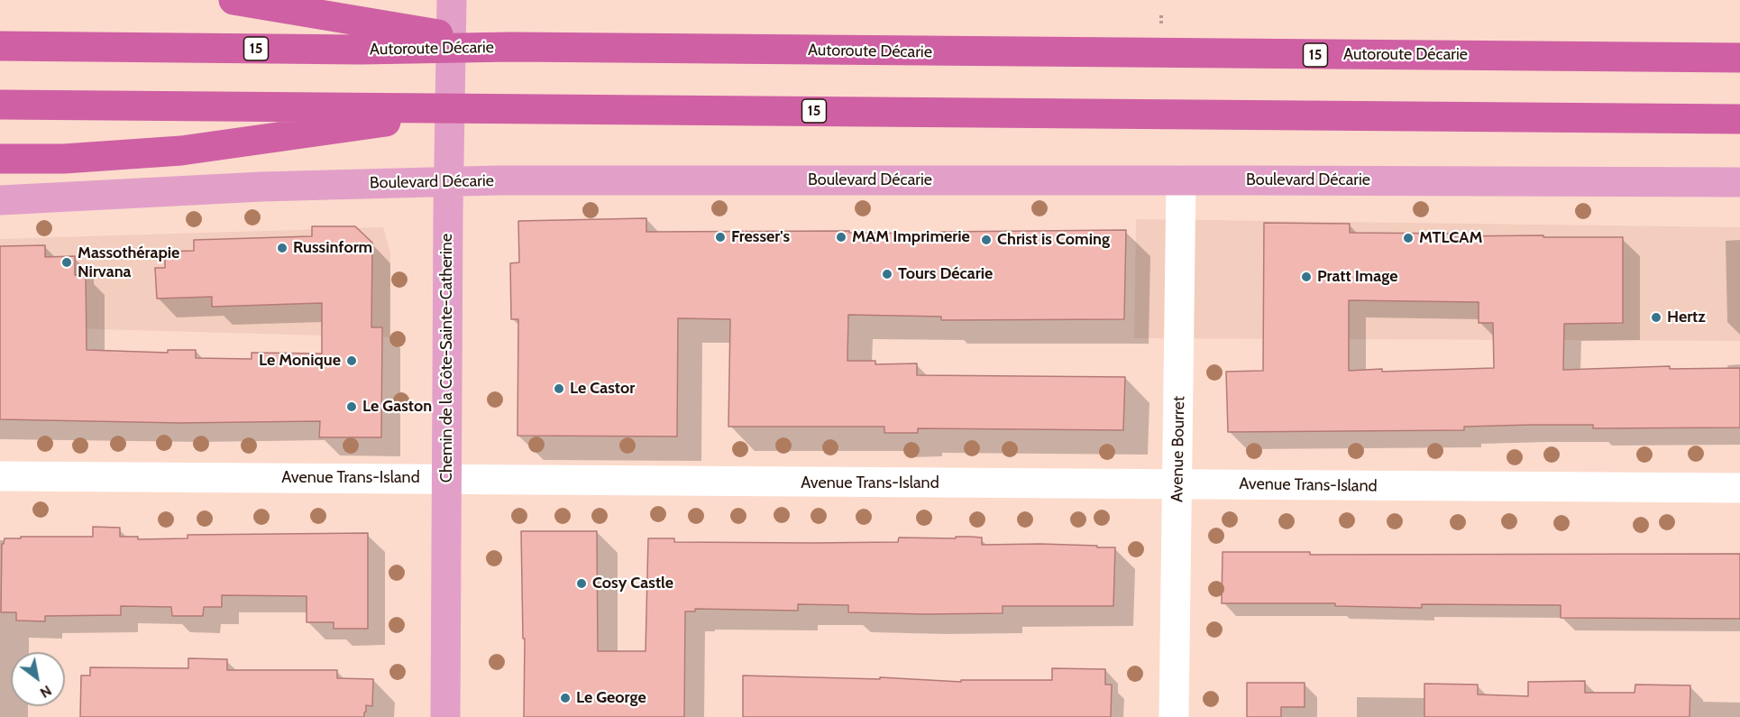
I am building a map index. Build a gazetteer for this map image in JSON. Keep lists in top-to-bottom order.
{
  "streets": {
    "highway": ["15", "Autoroute Décarie"],
    "main road": ["Boulevard Décarie", "Chemin de la Côte-Sainte-Catherine"],
    "street": ["Avenue Bourret", "Avenue Trans-Island"]
  },
  "crossings": [
    ["Boulevard Décarie", "Chemin de la Côte-Sainte-Catherine"],
    ["Boulevard Décarie", "Avenue Bourret"],
    ["Chemin de la Côte-Sainte-Catherine", "Avenue Trans-Island"],
    ["Avenue Bourret", "Avenue Trans-Island"]
  ],
  "places": [
    "Fresser's",
    "MAM Imprimerie",
    "MTLCAM",
    "Christ is Coming",
    "Russinform",
    "Massothérapie Nirvana",
    "Tours Décarie",
    "Pratt Image",
    "Hertz",
    "Le Monique",
    "Le Castor",
    "Le Gaston",
    "Cosy Castle",
    "Le George"
  ],
  "north": "bottom right"
}
